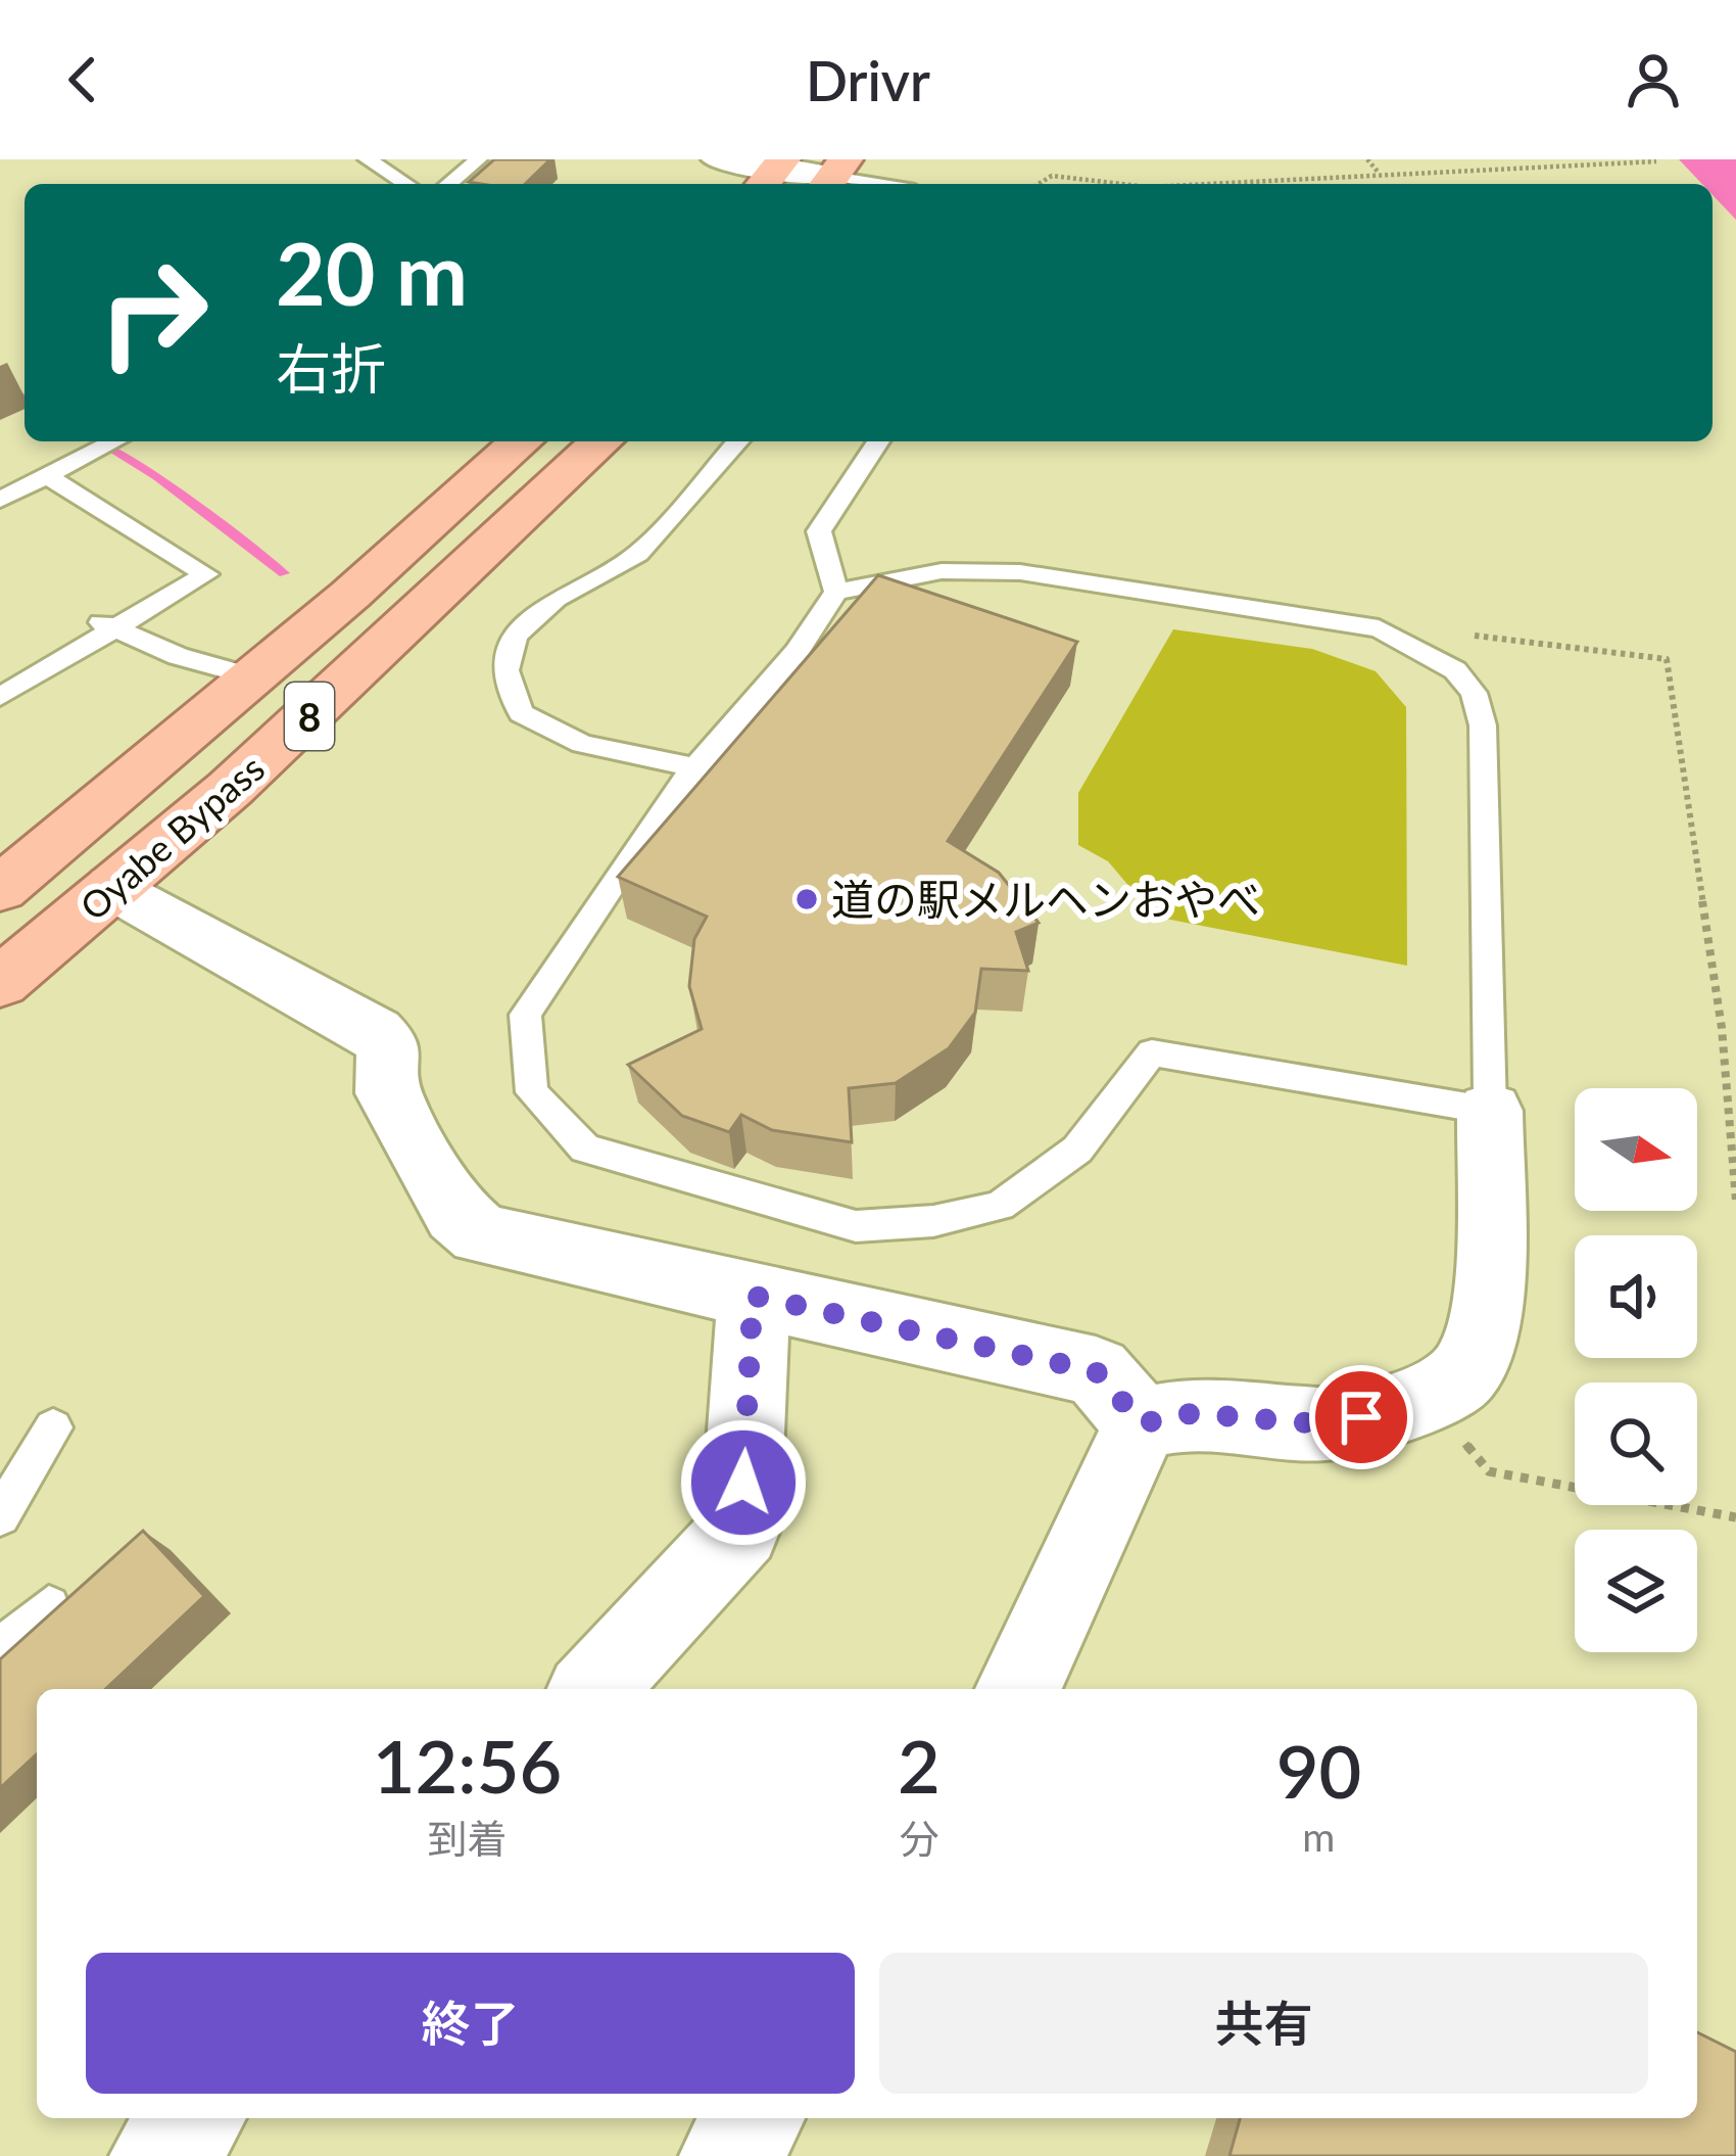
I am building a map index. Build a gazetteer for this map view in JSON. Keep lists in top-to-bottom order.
{
  "streets": {
    "highway": ["8", "Oyabe Bypass"]
  },
  "places": ["道の駅メルヘンおやべ"],
  "north": "right",
  "page": {
    "header": "Drivr",
    "turn": ["20 m", "右折"],
    "eta": [
      "12:56",
      "到着",
      "2",
      "分",
      "90",
      "m"
    ],
    "buttons": ["終了", "共有"]
  }
}
